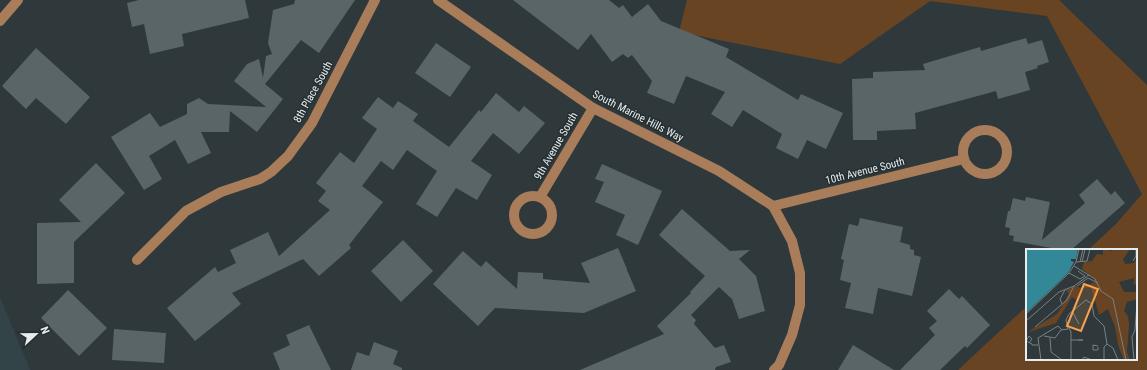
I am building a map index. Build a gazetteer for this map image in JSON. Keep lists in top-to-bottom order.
{
  "streets": {
    "street": [
      "8th Place South",
      "South Marine Hills Way",
      "9th Avenue South",
      "10th Avenue South"
    ]
  },
  "crossings": [
    ["South Marine Hills Way", "9th Avenue South"],
    ["South Marine Hills Way", "10th Avenue South"]
  ],
  "north": "right"
}
